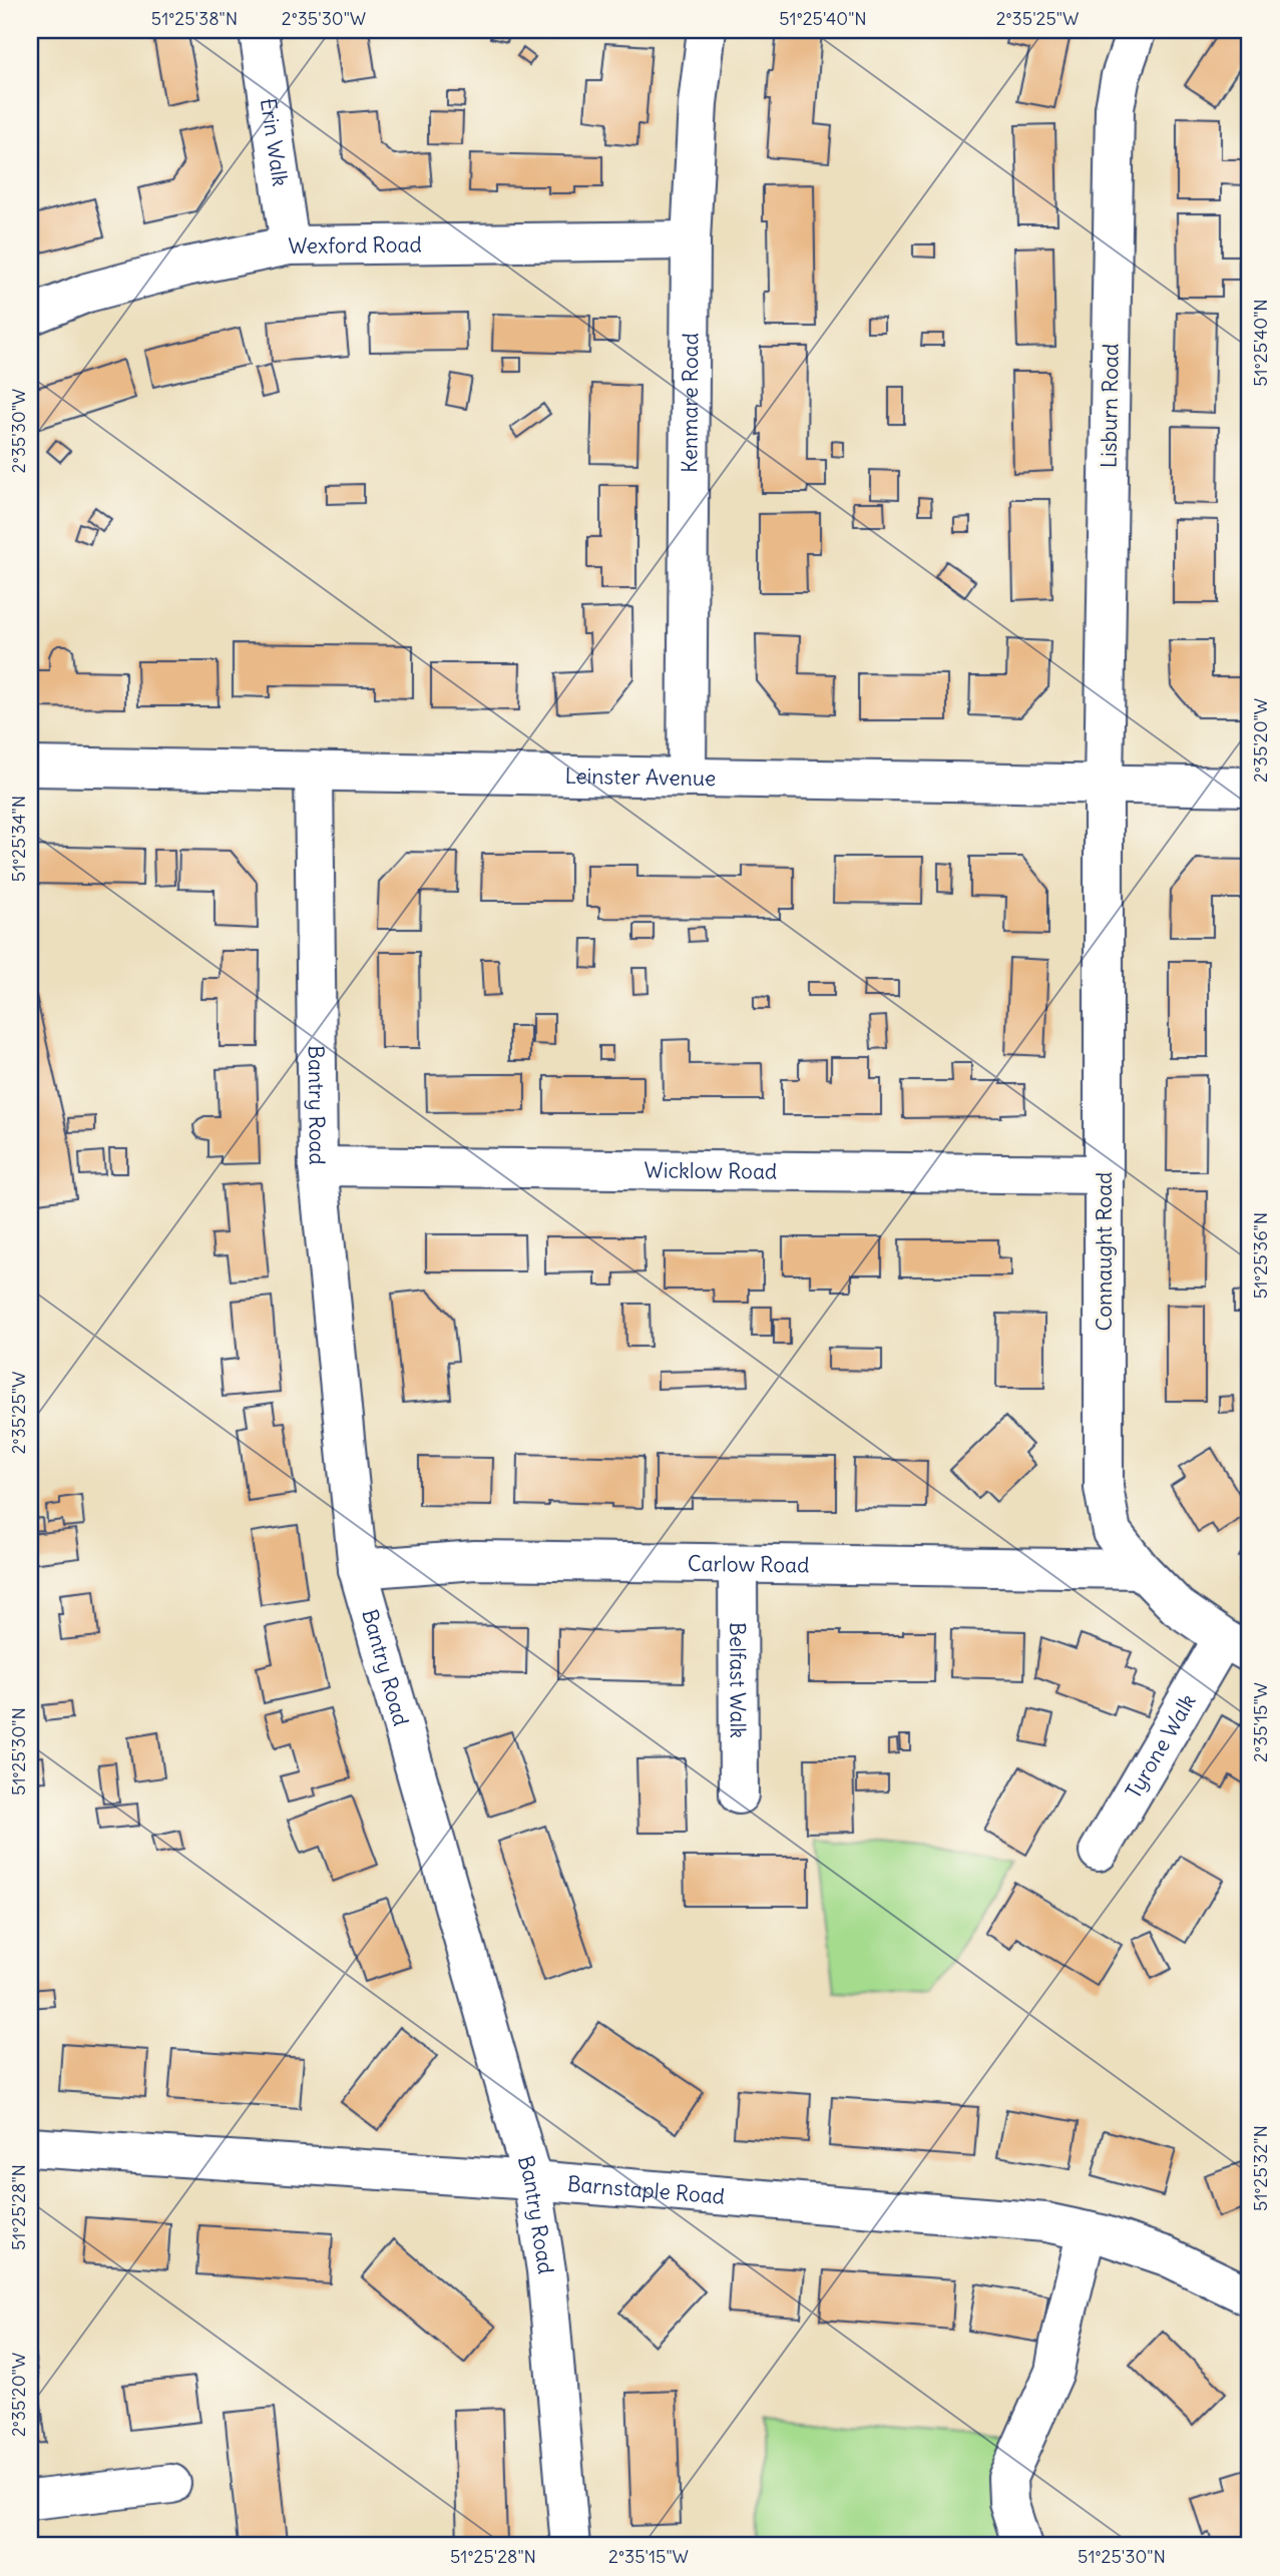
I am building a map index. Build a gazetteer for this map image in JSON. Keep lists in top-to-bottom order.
{
  "streets": {
    "street": [
      "Erin Walk",
      "Wexford Road",
      "Kenmare Road",
      "Lisburn Road",
      "Leinster Avenue",
      "Bantry Road",
      "Wicklow Road",
      "Connaught Road",
      "Carlow Road",
      "Belfast Walk",
      "Tyrone Walk",
      "Barnstaple Road"
    ]
  },
  "crossings": [
    ["Erin Walk", "Wexford Road"],
    ["Wexford Road", "Kenmare Road"],
    ["Kenmare Road", "Leinster Avenue"],
    ["Lisburn Road", "Leinster Avenue"],
    ["Lisburn Road", "Connaught Road"],
    ["Leinster Avenue", "Bantry Road"],
    ["Leinster Avenue", "Connaught Road"],
    ["Bantry Road", "Wicklow Road"],
    ["Bantry Road", "Carlow Road"],
    ["Bantry Road", "Barnstaple Road"],
    ["Wicklow Road", "Connaught Road"],
    ["Connaught Road", "Carlow Road"],
    ["Connaught Road", "Tyrone Walk"],
    ["Carlow Road", "Belfast Walk"]
  ],
  "coordinates": [
    "51°25'38\"N",
    "2°35'30\"W",
    "51°25'40\"N",
    "2°35'25\"W",
    "2°35'20\"W",
    "51°25'34\"N",
    "51°25'36\"N",
    "2°35'15\"W",
    "51°25'30\"N",
    "51°25'32\"N",
    "51°25'28\"N"
  ]
}
